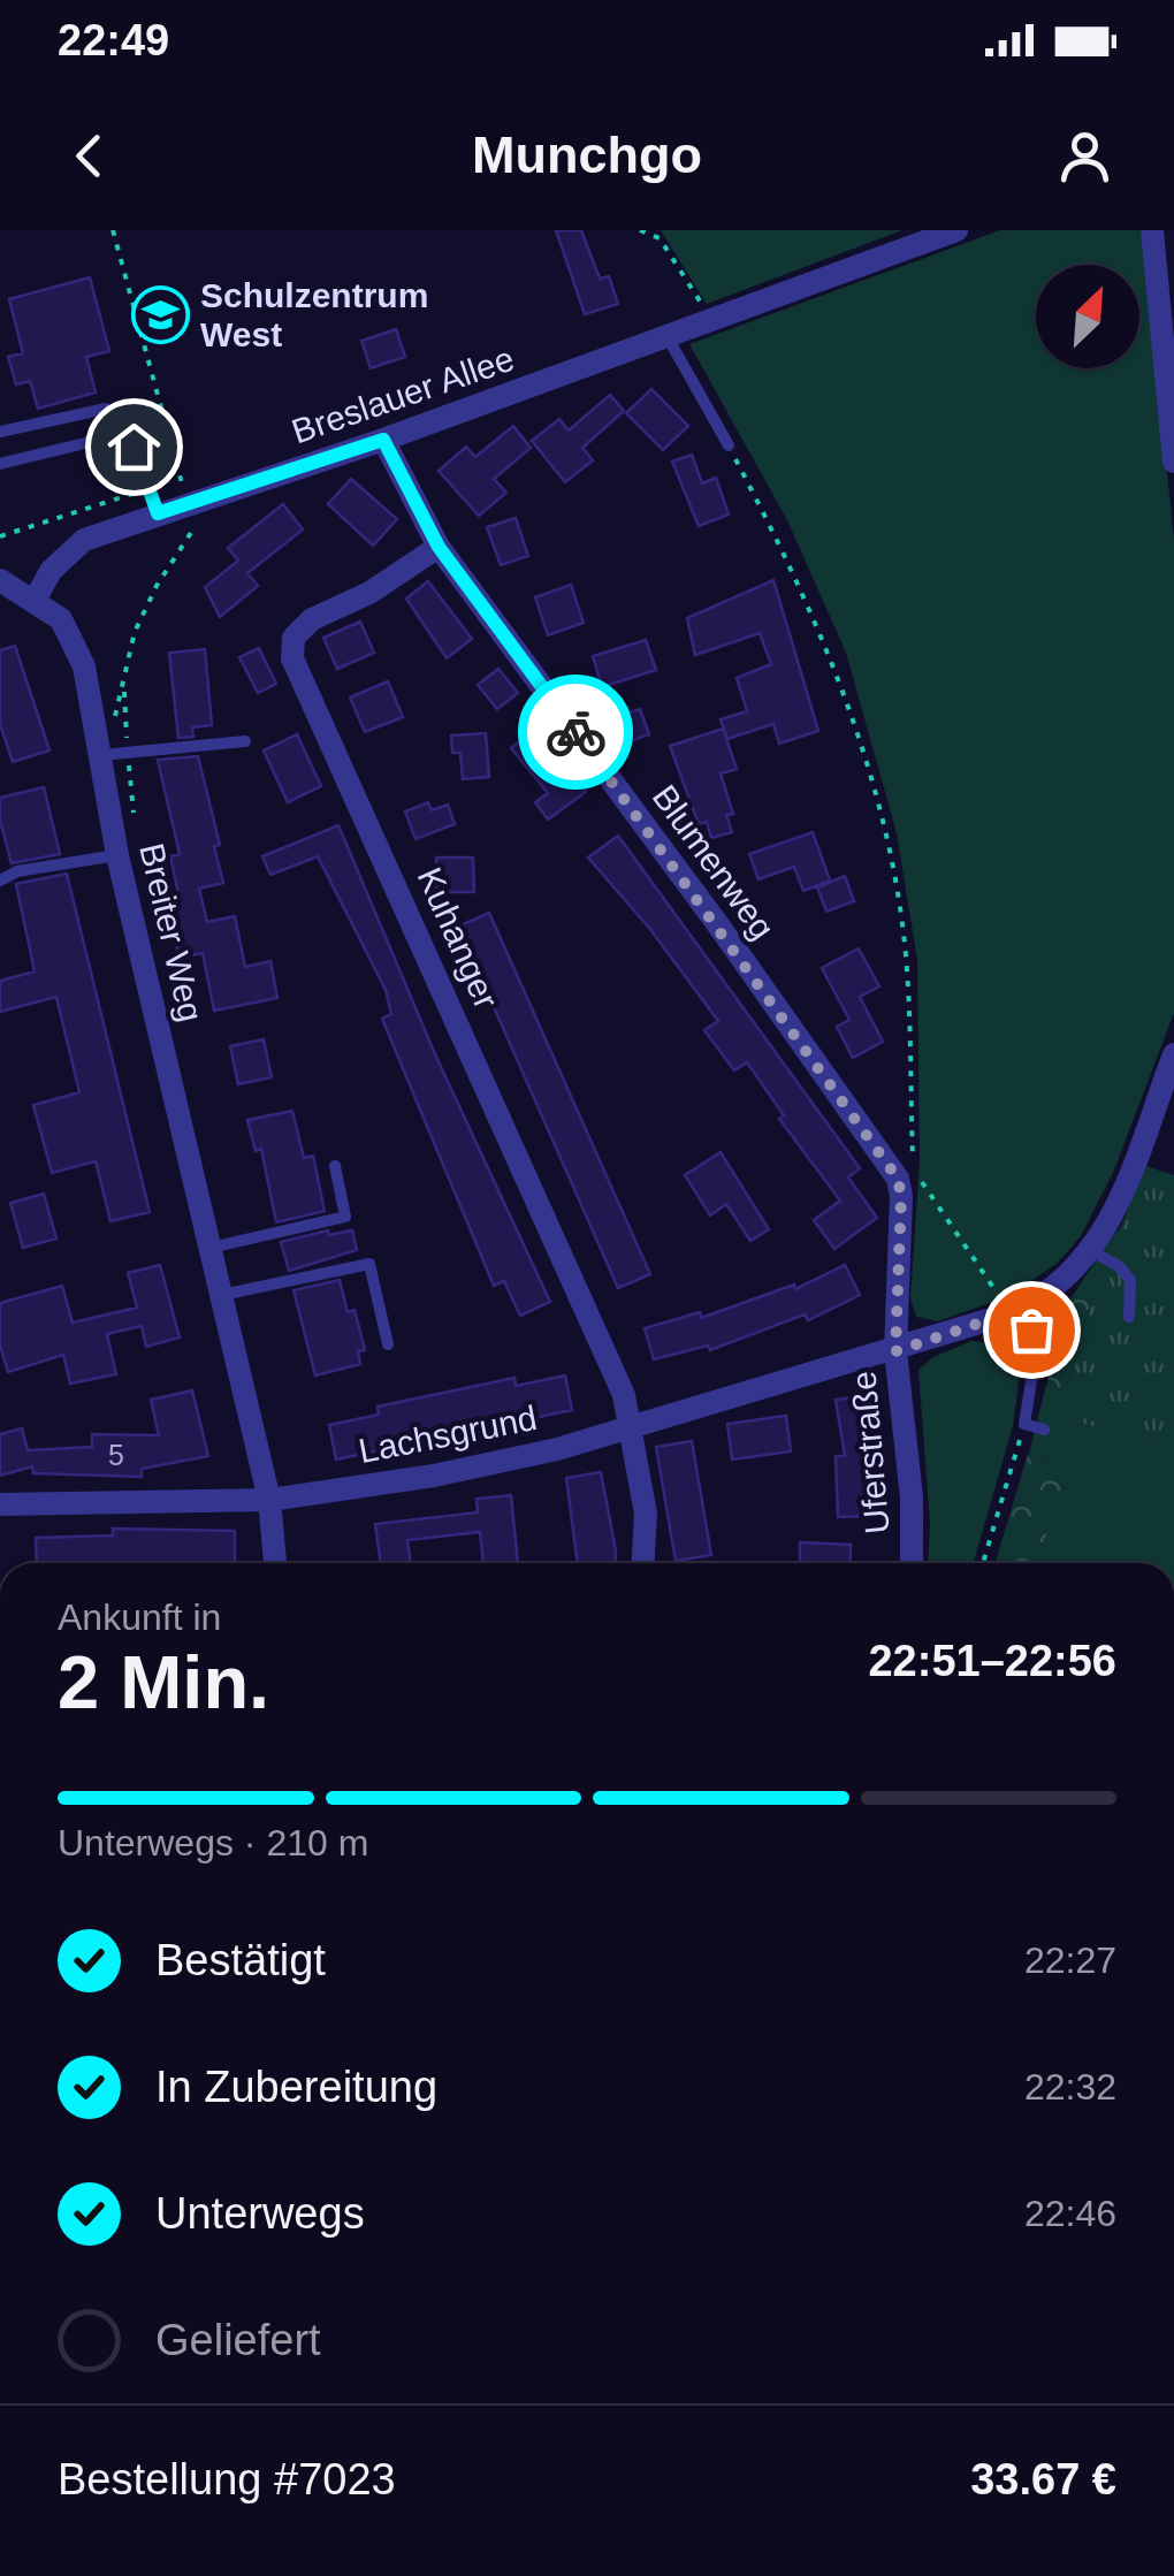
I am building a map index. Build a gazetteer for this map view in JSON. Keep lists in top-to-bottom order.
{
  "streets": {
    "street": [
      "Breslauer Allee",
      "Blumenweg",
      "Breiter Weg",
      "Kuhanger",
      "Lachsgrund",
      "Uferstraße"
    ]
  },
  "crossings": [
    ["Breslauer Allee", "Blumenweg"],
    ["Breslauer Allee", "Breiter Weg"],
    ["Blumenweg", "Kuhanger"],
    ["Blumenweg", "Lachsgrund"],
    ["Blumenweg", "Uferstraße"],
    ["Breiter Weg", "Lachsgrund"],
    ["Kuhanger", "Lachsgrund"],
    ["Lachsgrund", "Uferstraße"]
  ],
  "places": {
    "school or university": ["Schulzentrum West"]
  },
  "house_numbers": ["5"],
  "north": "top right",
  "page": {
    "status": "22:49",
    "header": "Munchgo",
    "heading": ["2 Min.", "Ankunft in", "22:51–22:56"],
    "panel": ["Bestellung #7023", "33.67 €"],
    "bar": "Unterwegs · 210 m",
    "list": [
      ["Bestätigt", "22:27"],
      ["In Zubereitung", "22:32"],
      ["Unterwegs", "22:46"],
      "Geliefert"
    ]
  }
}
